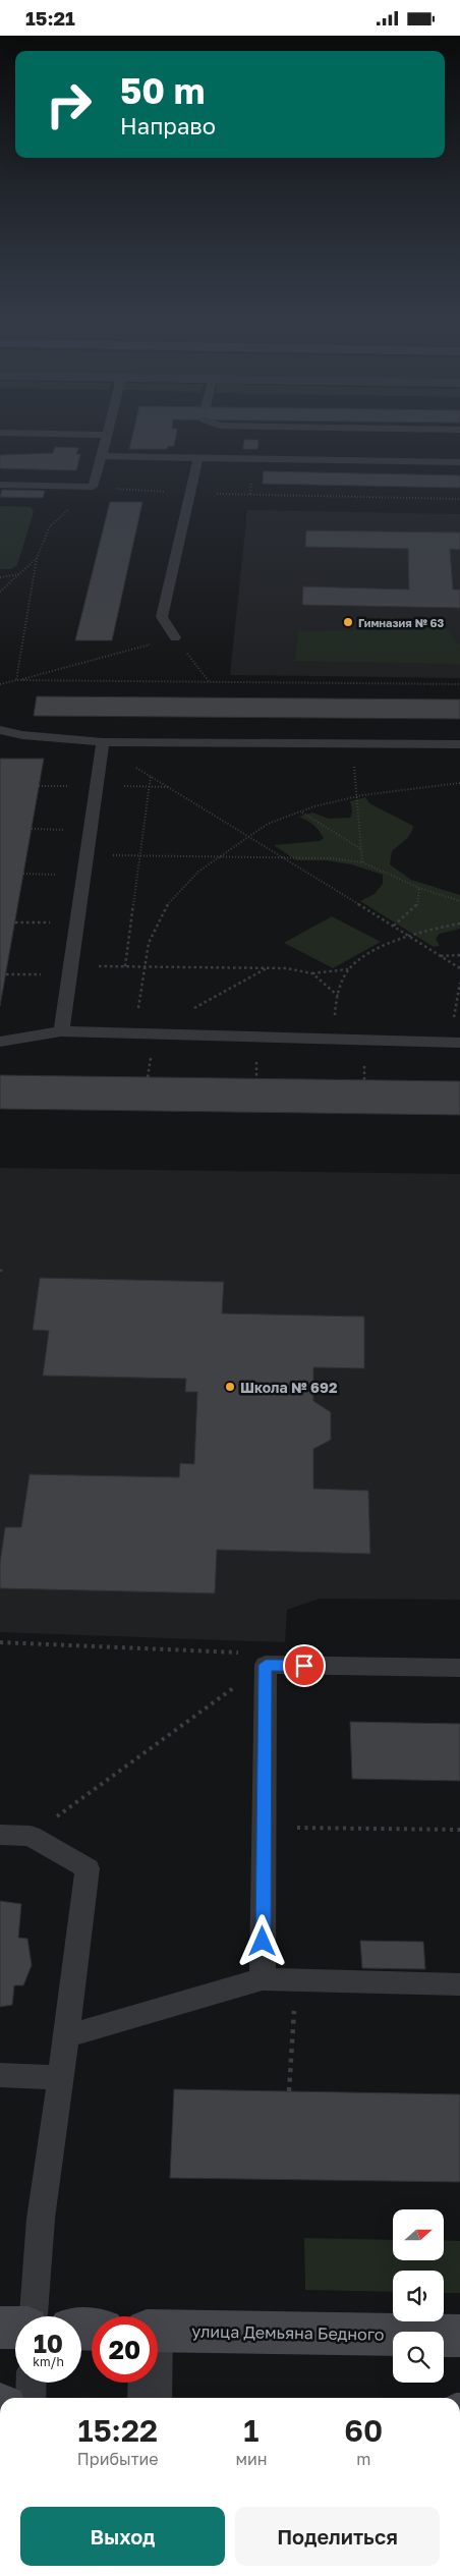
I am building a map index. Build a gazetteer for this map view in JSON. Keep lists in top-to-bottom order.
{
  "streets": {
    "main road": ["улица Демьяна Бедного"]
  },
  "places": ["Гимназия № 63", "Школа № 692"],
  "north": "right",
  "page": {
    "status": "15:21",
    "turn": ["50 m", "Направо"],
    "speed": "10 km/h",
    "limit": "20",
    "eta": [
      "15:22",
      "Прибытие",
      "1",
      "мин",
      "60",
      "m"
    ],
    "buttons": ["Выход", "Поделиться"]
  }
}
